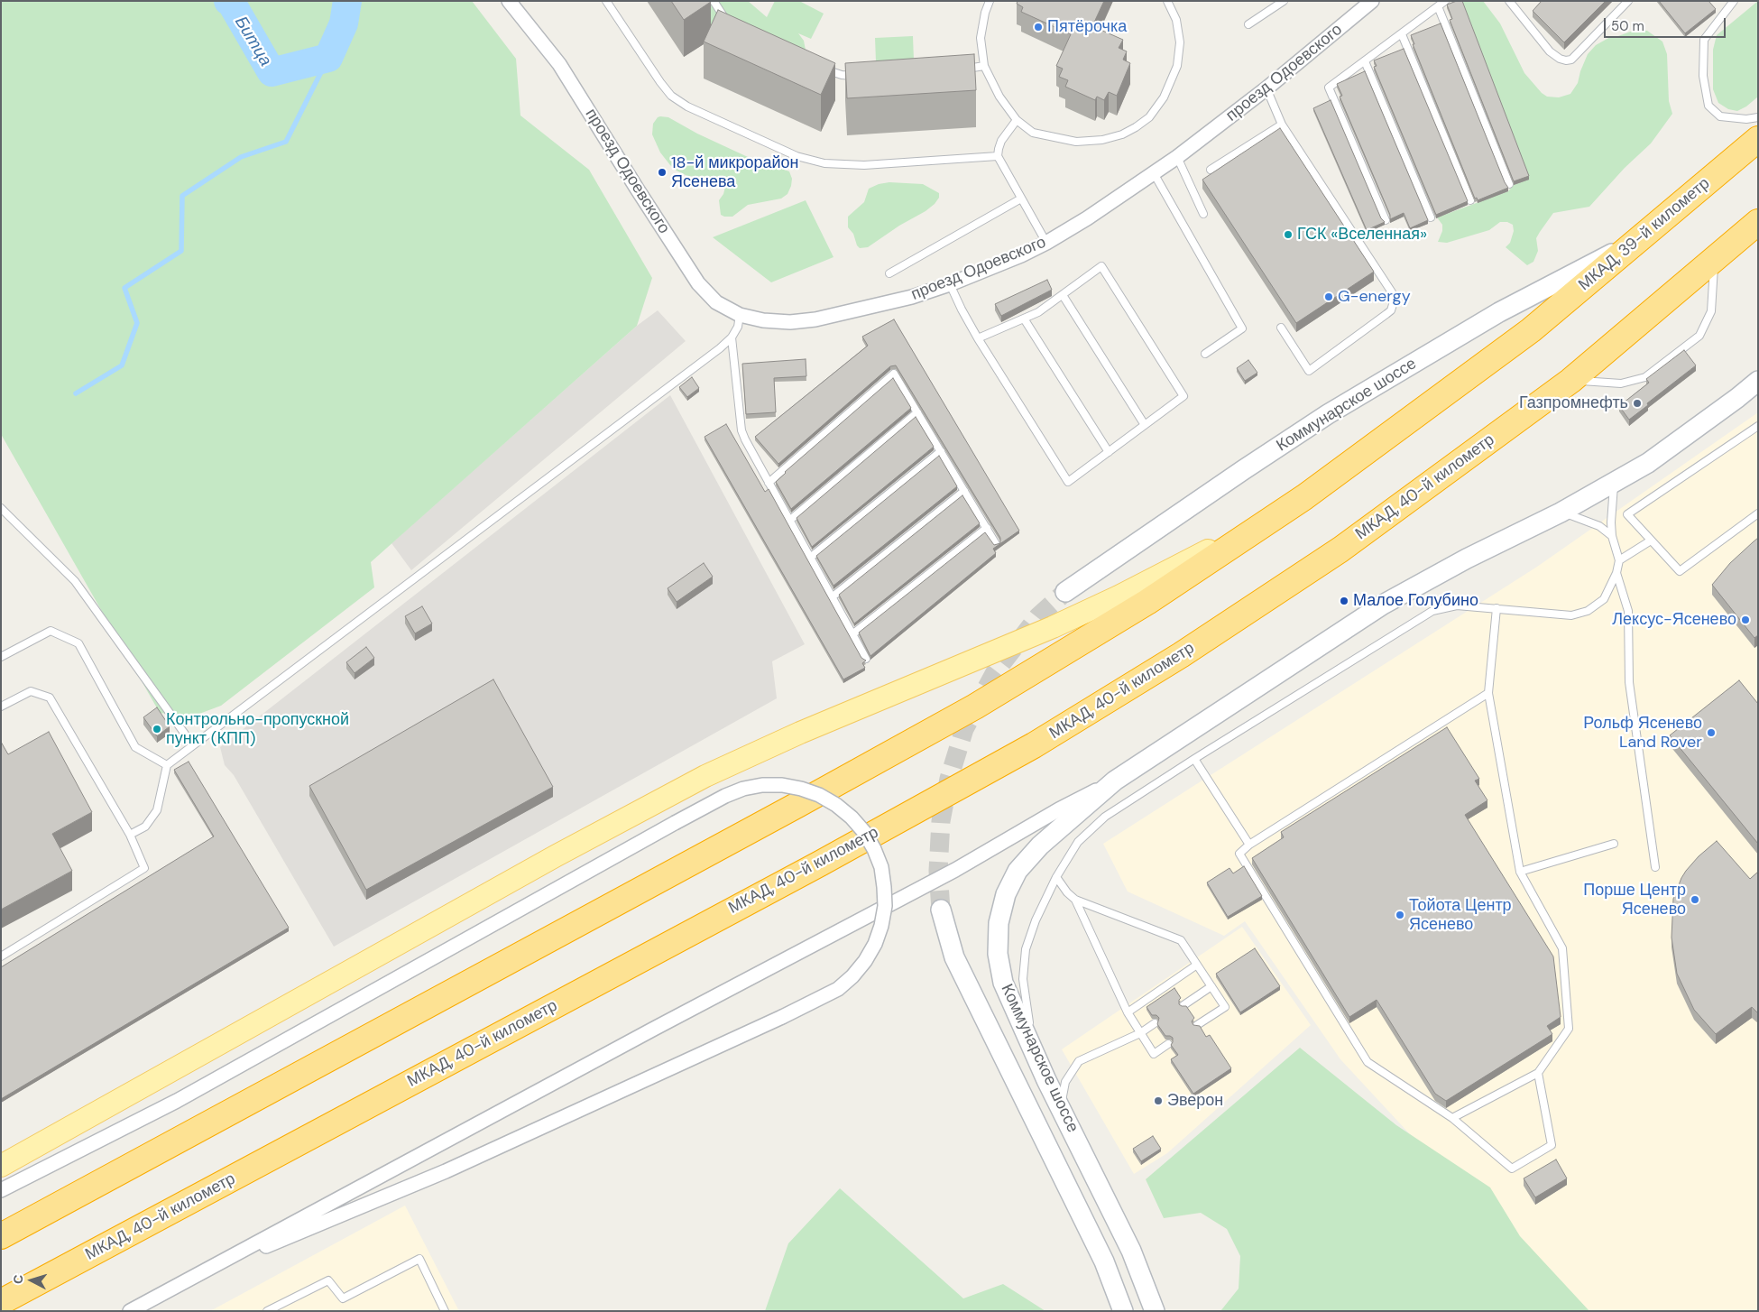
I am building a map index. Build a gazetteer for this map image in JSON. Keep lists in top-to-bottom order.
{
  "streets": {
    "highway": ["МКАД, 39-й километр", "МКАД, 40-й километр"],
    "main road": ["Коммунарское шоссе"],
    "street": ["проезд Одоевского"]
  },
  "crossings": [
    ["МКАД, 39-й километр", "Коммунарское шоссе"]
  ],
  "water": ["Битца"],
  "places": [
    "Пятёрочка",
    "18-й микрорайон Ясенева",
    "ГСК «Вселенная»",
    "G-energy",
    "Газпромнефть",
    "Малое Голубино",
    "Лексус-Ясенево",
    "Контрольно-пропускной пункт (КПП)",
    "Рольф Ясенево Land Rover",
    "Порше Центр Ясенево",
    "Тойота Центр Ясенево",
    "Эверон"
  ],
  "scale_bar": "50 m",
  "north": "left"
}
